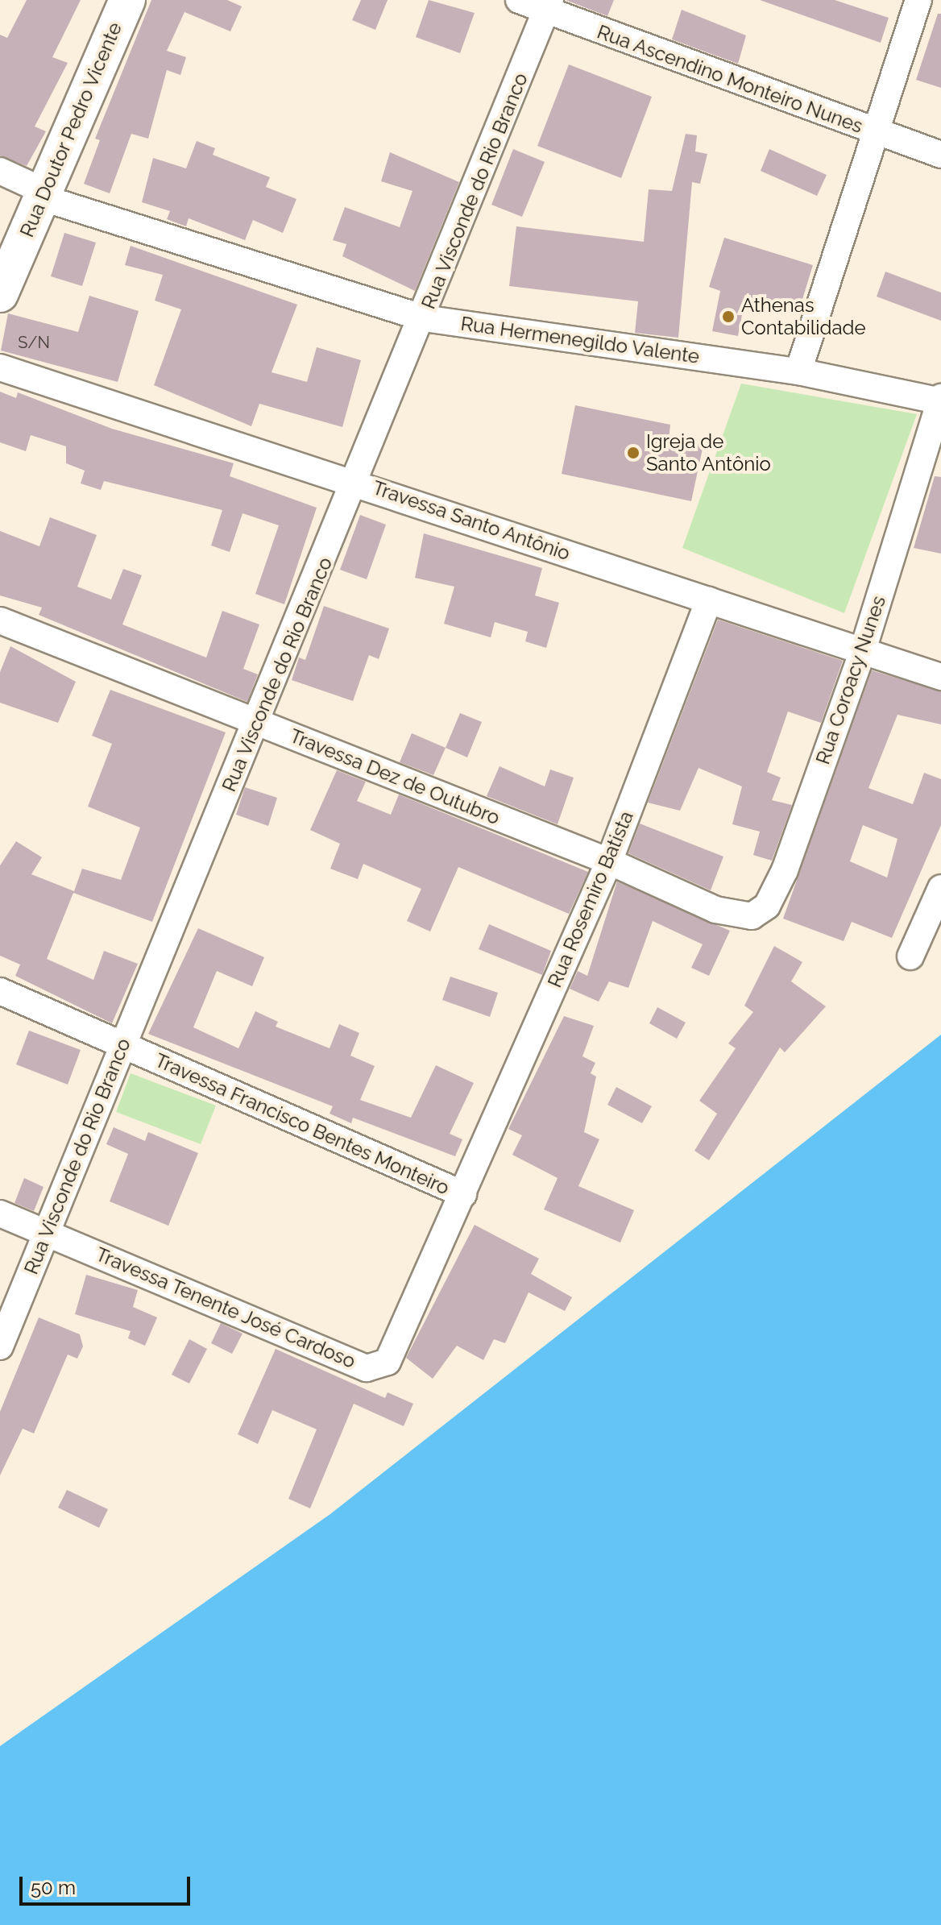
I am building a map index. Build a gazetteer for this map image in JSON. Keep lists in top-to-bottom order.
{
  "streets": {
    "street": [
      "Rua Ascendino Monteiro Nunes",
      "Rua Doutor Pedro Vicente",
      "Rua Visconde do Rio Branco",
      "Rua Hermenegildo Valente",
      "Travessa Santo Antônio",
      "Rua Coroacy Nunes",
      "Travessa Dez de Outubro",
      "Rua Rosemiro Batista",
      "Travessa Francisco Bentes Monteiro",
      "Travessa Tenente José Cardoso"
    ]
  },
  "crossings": [
    ["Rua Ascendino Monteiro Nunes", "Rua Visconde do Rio Branco"],
    ["Rua Doutor Pedro Vicente", "Rua Hermenegildo Valente"],
    ["Rua Visconde do Rio Branco", "Rua Hermenegildo Valente"],
    ["Rua Visconde do Rio Branco", "Travessa Santo Antônio"],
    ["Rua Visconde do Rio Branco", "Travessa Dez de Outubro"],
    ["Rua Visconde do Rio Branco", "Travessa Francisco Bentes Monteiro"],
    ["Rua Visconde do Rio Branco", "Travessa Tenente José Cardoso"],
    ["Rua Hermenegildo Valente", "Rua Coroacy Nunes"],
    ["Travessa Santo Antônio", "Rua Coroacy Nunes"],
    ["Travessa Santo Antônio", "Rua Rosemiro Batista"],
    ["Rua Coroacy Nunes", "Travessa Dez de Outubro"],
    ["Travessa Dez de Outubro", "Rua Rosemiro Batista"],
    ["Rua Rosemiro Batista", "Travessa Francisco Bentes Monteiro"],
    ["Rua Rosemiro Batista", "Travessa Tenente José Cardoso"],
    ["Travessa Francisco Bentes Monteiro", "Travessa Tenente José Cardoso"]
  ],
  "places": ["Athenas Contabilidade", "Igreja de Santo Antônio"],
  "house_numbers": ["S/N"],
  "scale_bar": "50 m"
}
